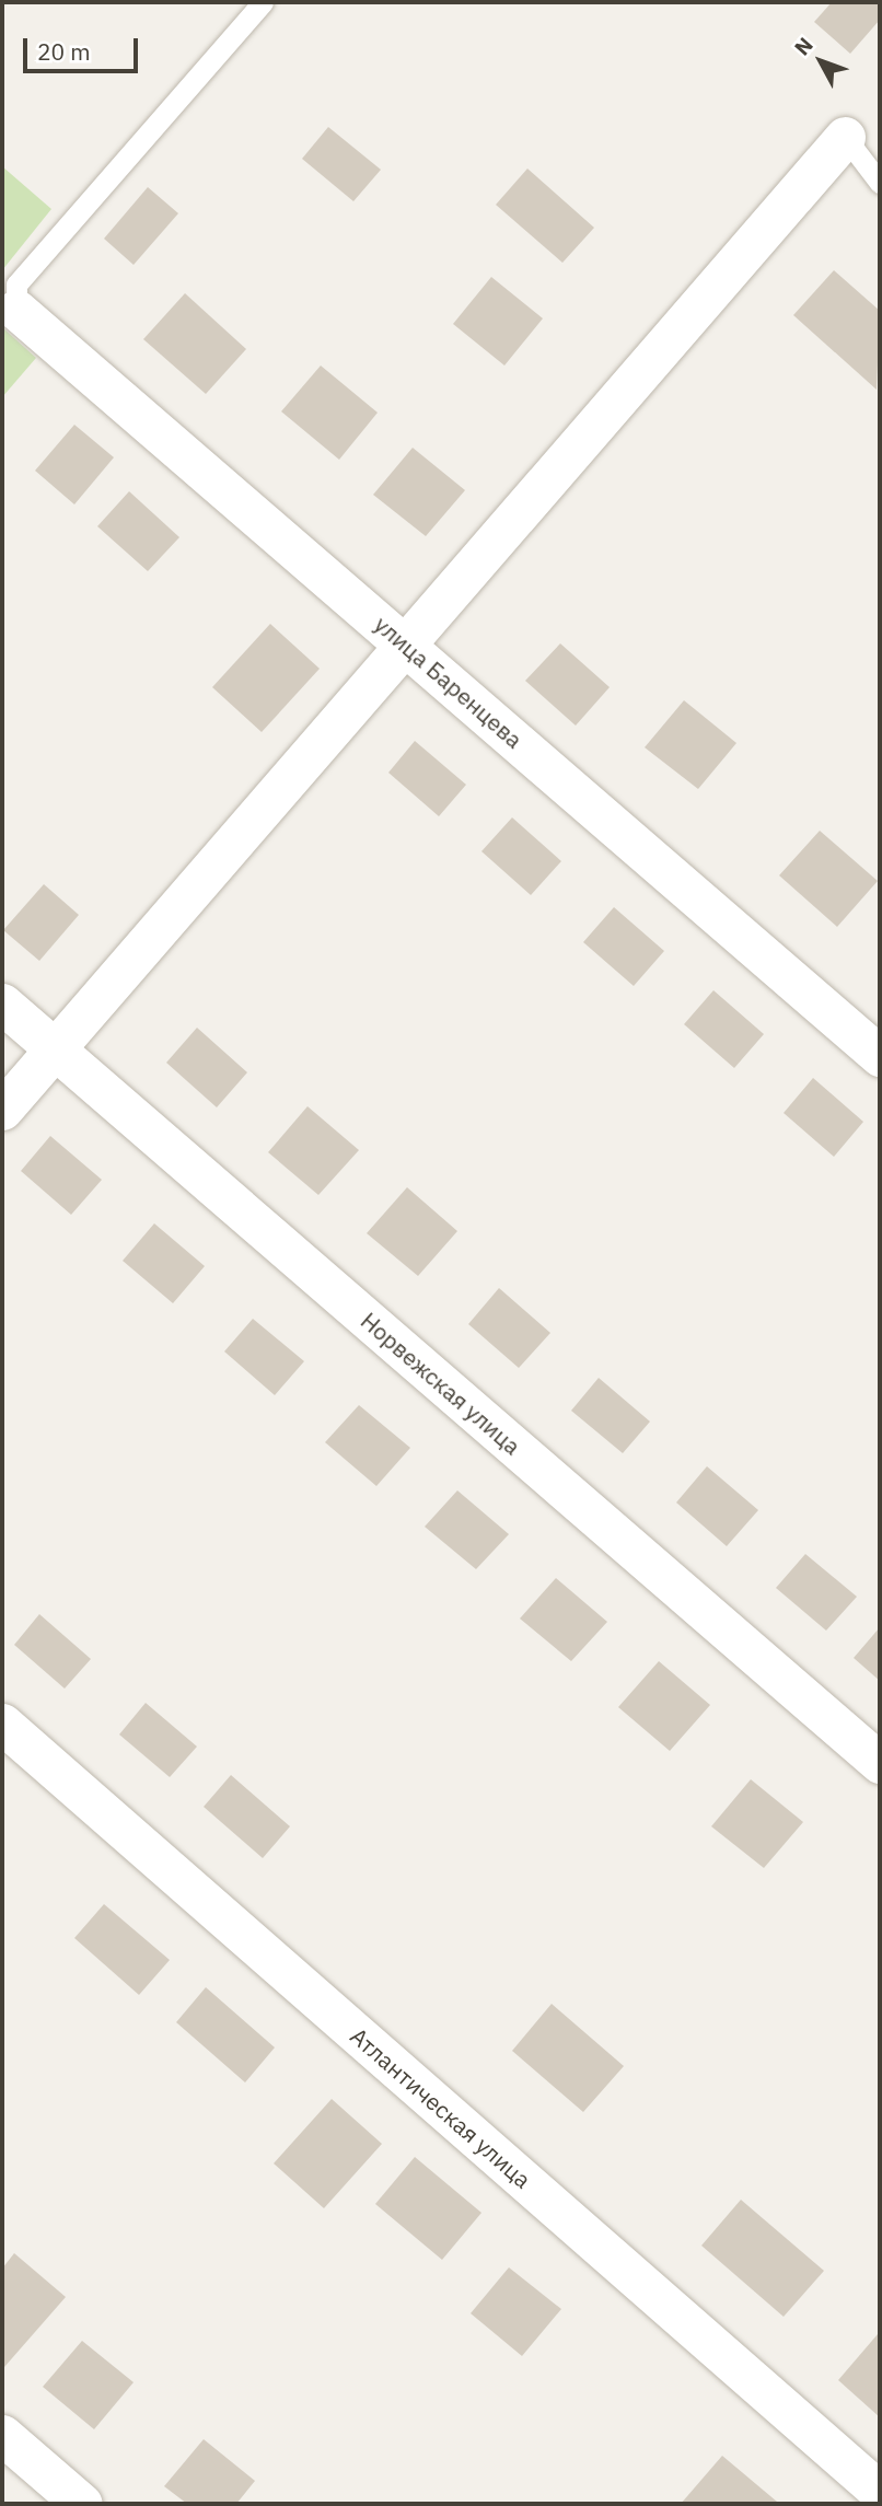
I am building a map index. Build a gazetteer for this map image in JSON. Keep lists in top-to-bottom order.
{
  "streets": {
    "street": ["улица Баренцева", "Норвежская улица", "Атлантическая улица"]
  },
  "scale_bar": "20 m",
  "north": "top left"
}
